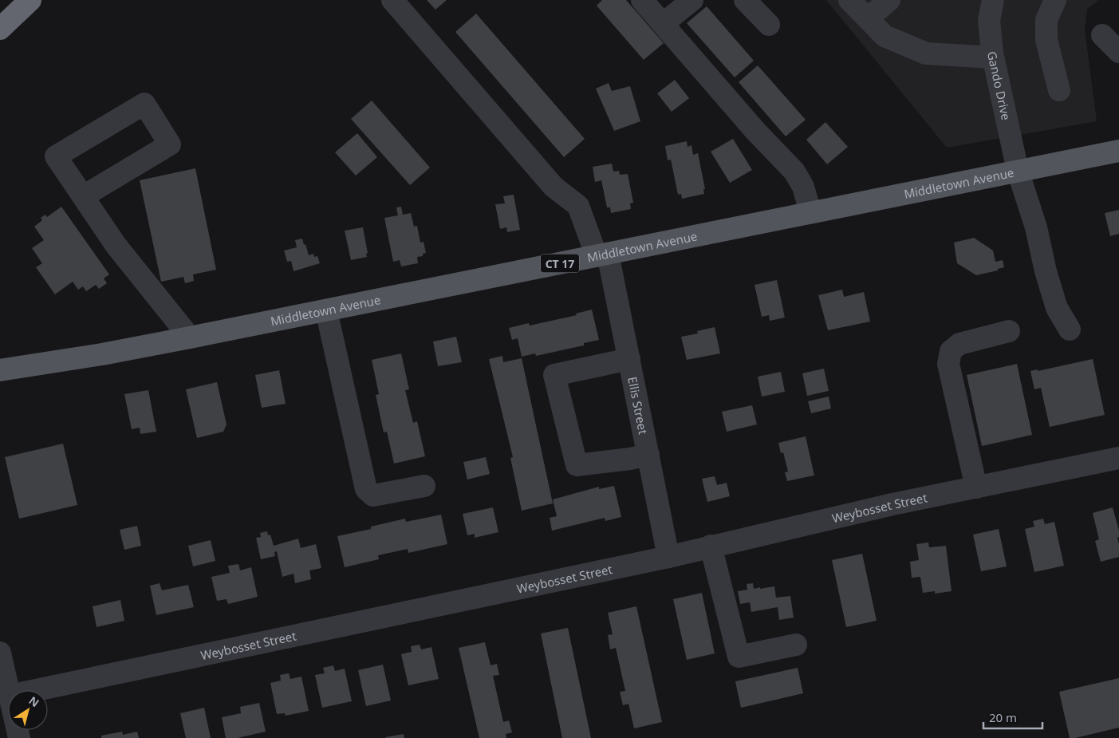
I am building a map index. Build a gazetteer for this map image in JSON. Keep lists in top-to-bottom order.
{
  "streets": {
    "main road": ["Middletown Avenue", "CT 17"],
    "street": ["Gando Drive", "Ellis Street", "Weybosset Street"]
  },
  "crossings": [
    ["Gando Drive", "Middletown Avenue"],
    ["Middletown Avenue", "Ellis Street"],
    ["Ellis Street", "Weybosset Street"]
  ],
  "scale_bar": "20 m",
  "north": "top right"
}
